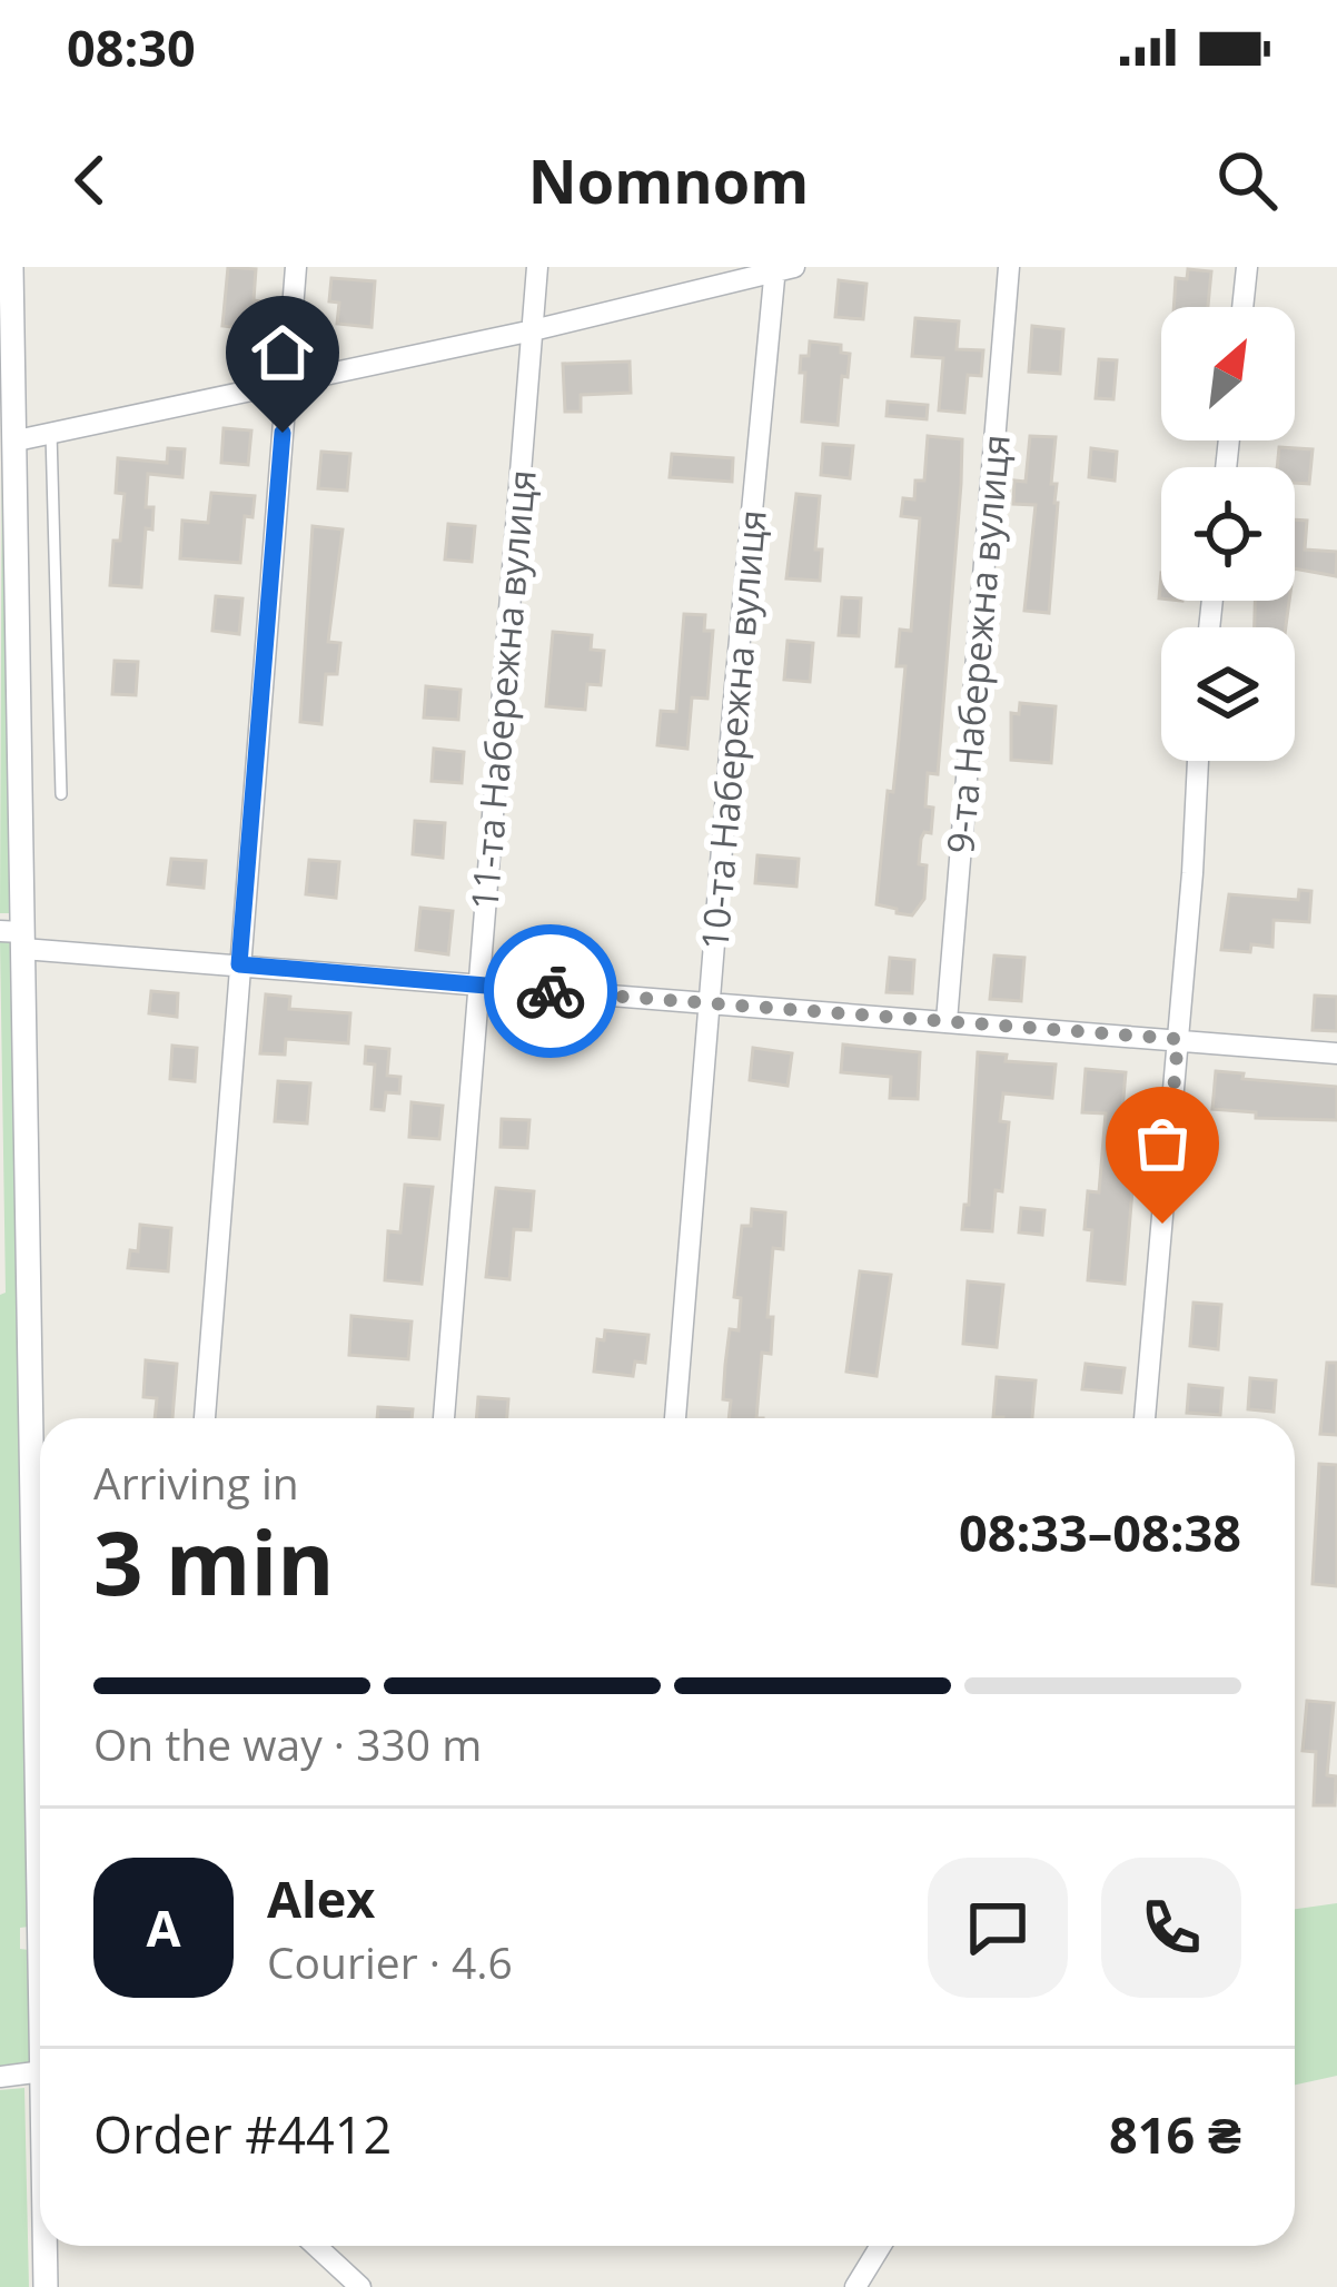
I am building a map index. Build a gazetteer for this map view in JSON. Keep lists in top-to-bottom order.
{
  "streets": {
    "street": ["9-та Набережна вулиця", "11-та Набережна вулиця", "10-та Набережна вулиця"]
  },
  "north": "top right",
  "page": {
    "status": "08:30",
    "header": "Nomnom",
    "heading": ["3 min", "Arriving in", "08:33–08:38"],
    "panel": [
      "Alex",
      "Courier · 4.6",
      "Order #4412",
      "816 ₴"
    ],
    "bar": "On the way · 330 m",
    "round": "A"
  }
}
